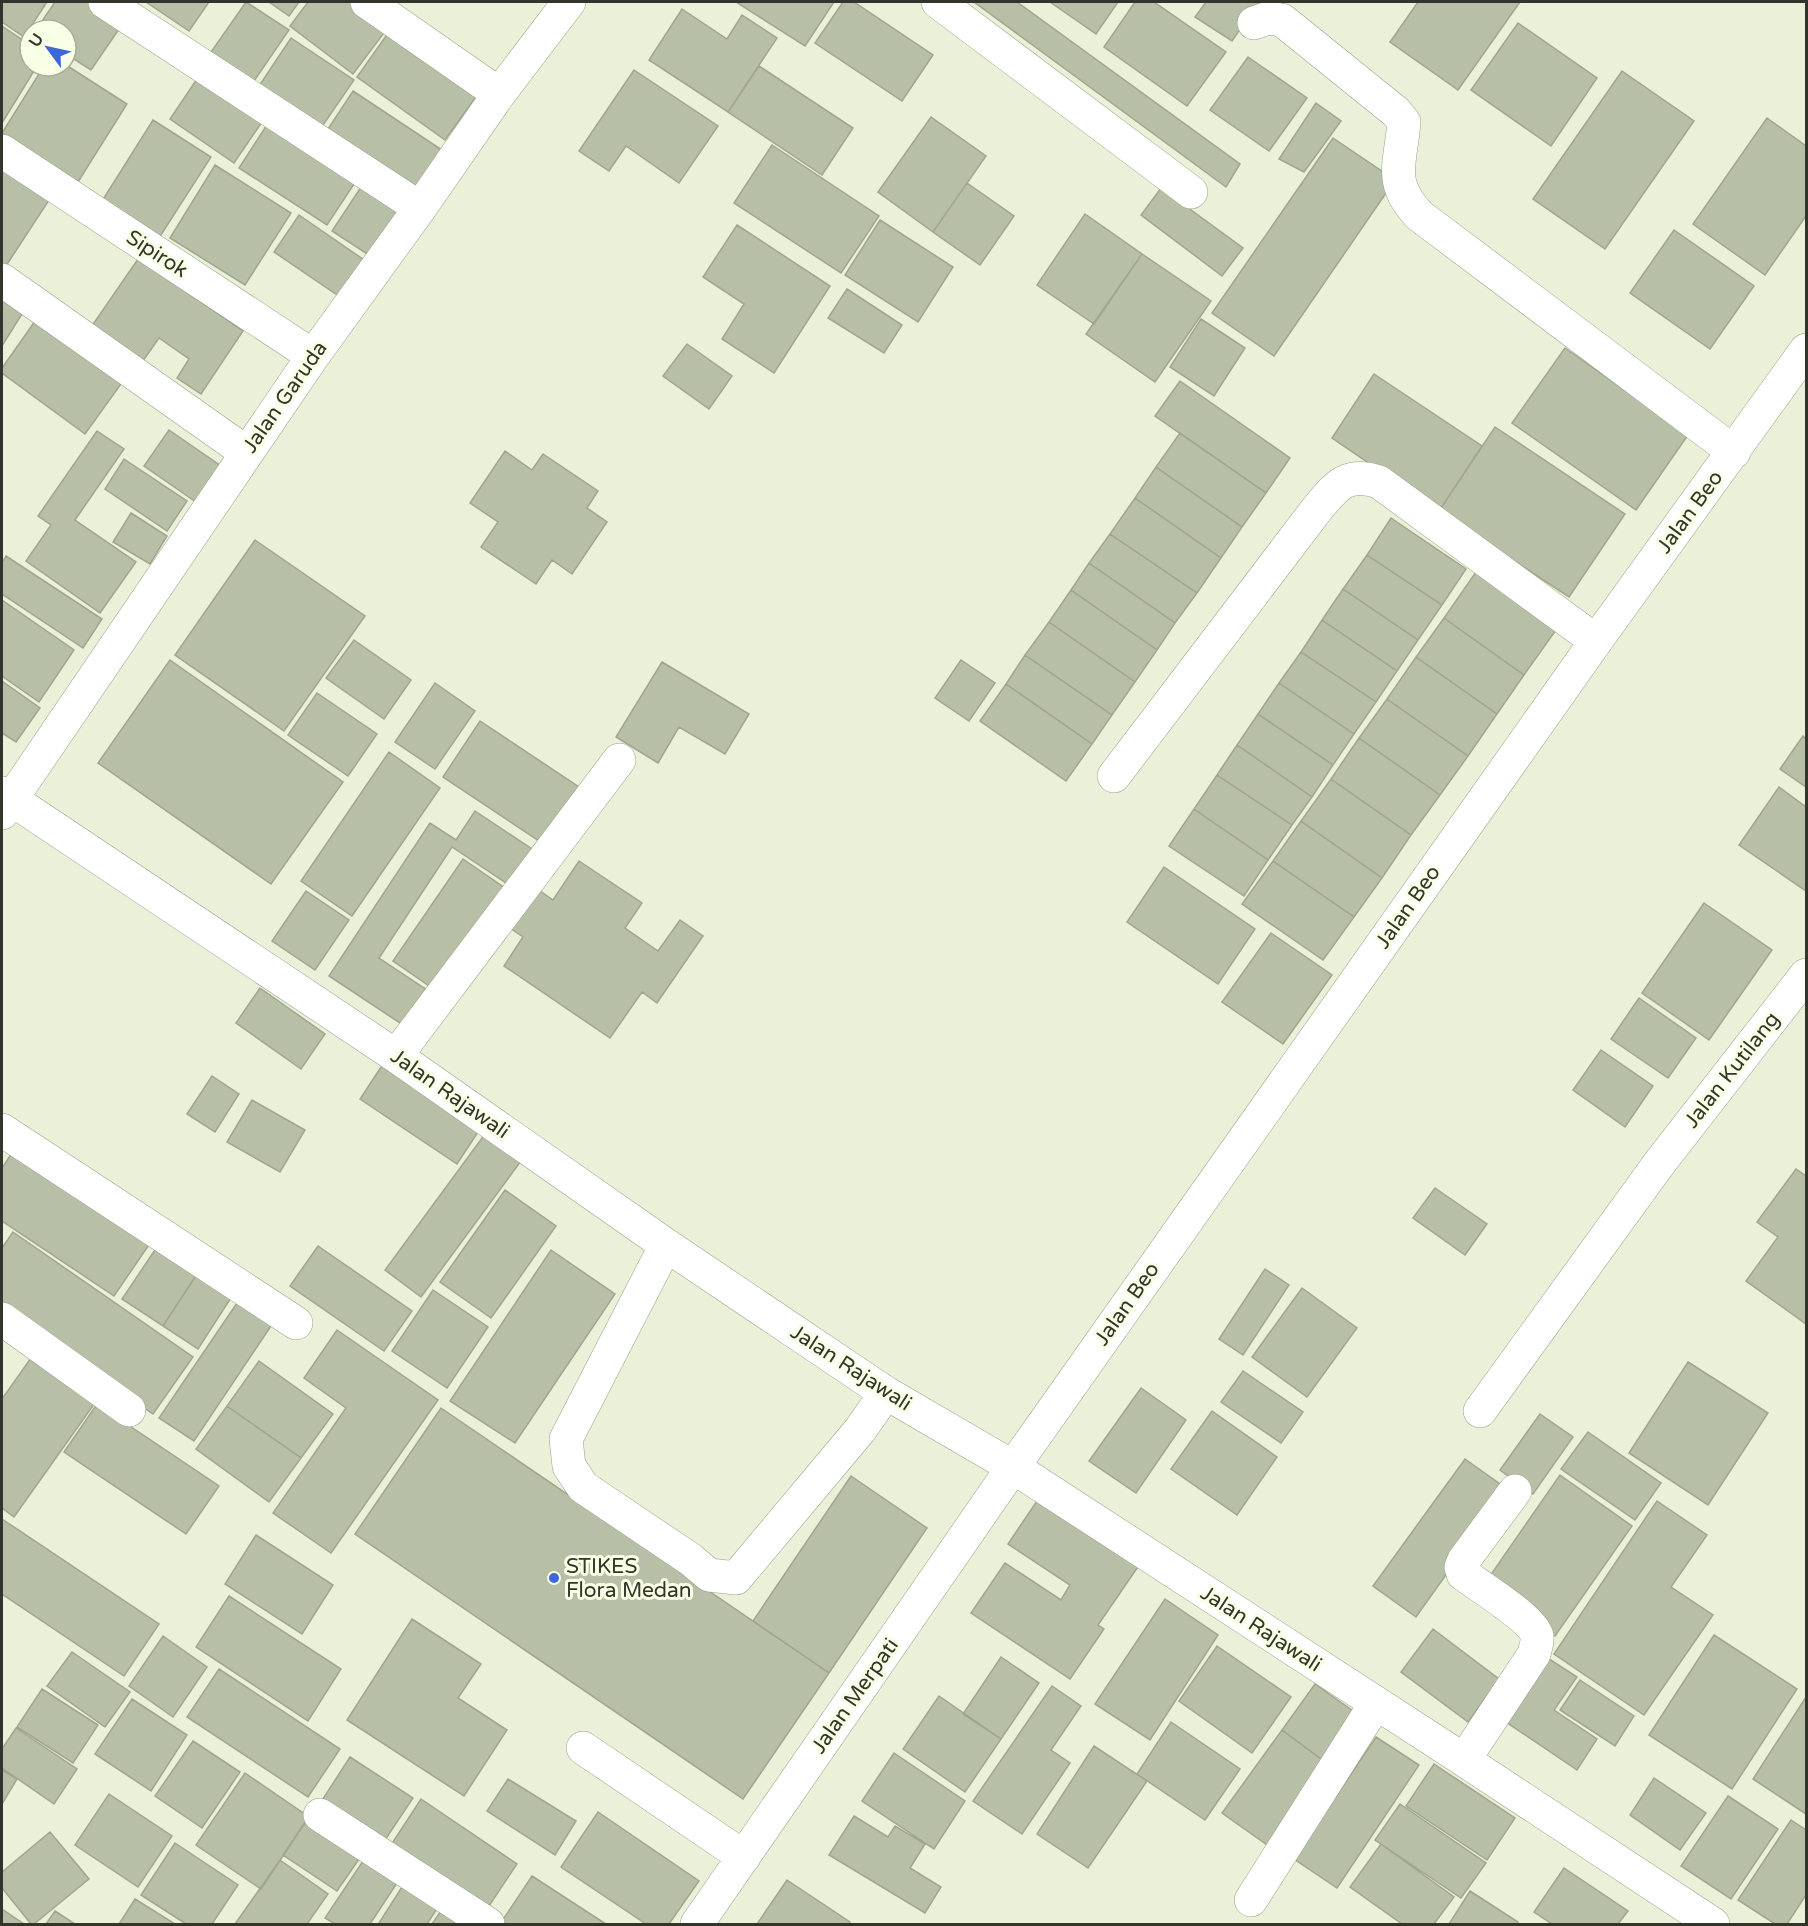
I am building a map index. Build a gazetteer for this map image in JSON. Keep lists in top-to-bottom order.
{
  "streets": {
    "street": [
      "Sipirok",
      "Jalan Garuda",
      "Jalan Beo",
      "Jalan Kutilang",
      "Jalan Rajawali",
      "Jalan Merpati"
    ]
  },
  "crossings": [
    ["Sipirok", "Jalan Garuda"],
    ["Jalan Garuda", "Jalan Rajawali"],
    ["Jalan Beo", "Jalan Rajawali"],
    ["Jalan Beo", "Jalan Merpati"],
    ["Jalan Rajawali", "Jalan Merpati"]
  ],
  "places": ["STIKES Flora Medan"],
  "north": "top left"
}
